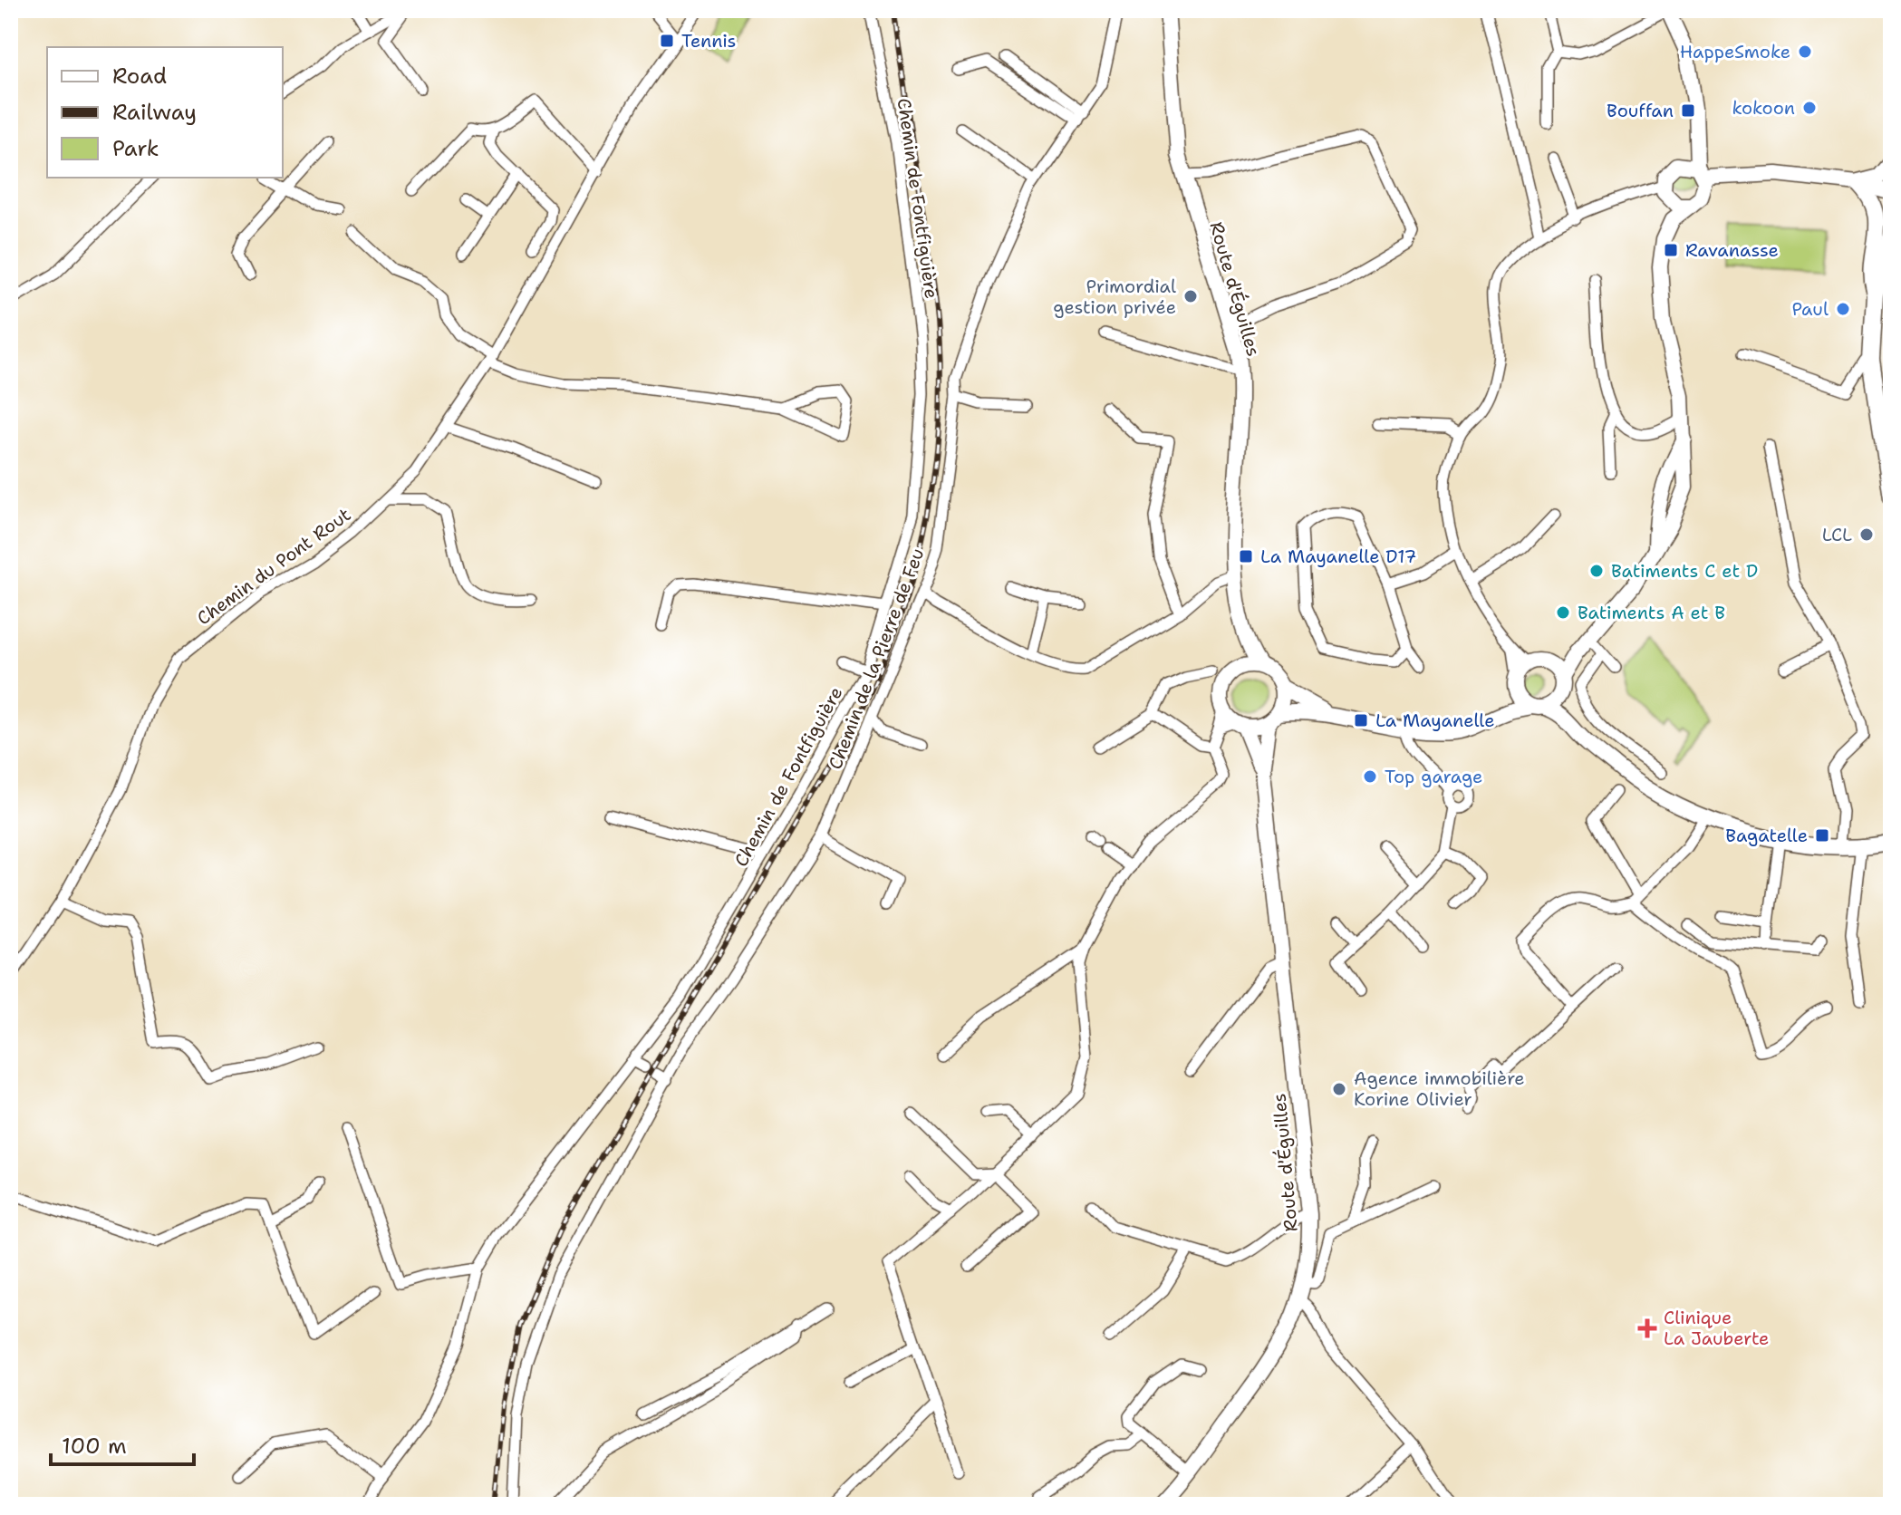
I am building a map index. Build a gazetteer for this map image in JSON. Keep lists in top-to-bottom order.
{
  "streets": {
    "street": [
      "Chemin de Fontfiguière",
      "Route d'Éguilles",
      "Chemin du Pont Rout",
      "Chemin de la Pierre de Feu"
    ]
  },
  "places": {
    "transit": [
      "Tennis",
      "Bouffan",
      "Ravanasse",
      "La Mayanelle D17",
      "La Mayanelle",
      "Bagatelle"
    ],
    "other": [
      "HappeSmoke",
      "kokoon",
      "Primordial gestion privée",
      "Paul",
      "LCL",
      "Batiments C et D",
      "Batiments A et B",
      "Top garage",
      "Agence immobilière Korine Olivier"
    ],
    "health": ["Clinique La Jauberte"]
  },
  "legend": ["Road", "Railway", "Park"],
  "scale_bar": "100 m"
}
